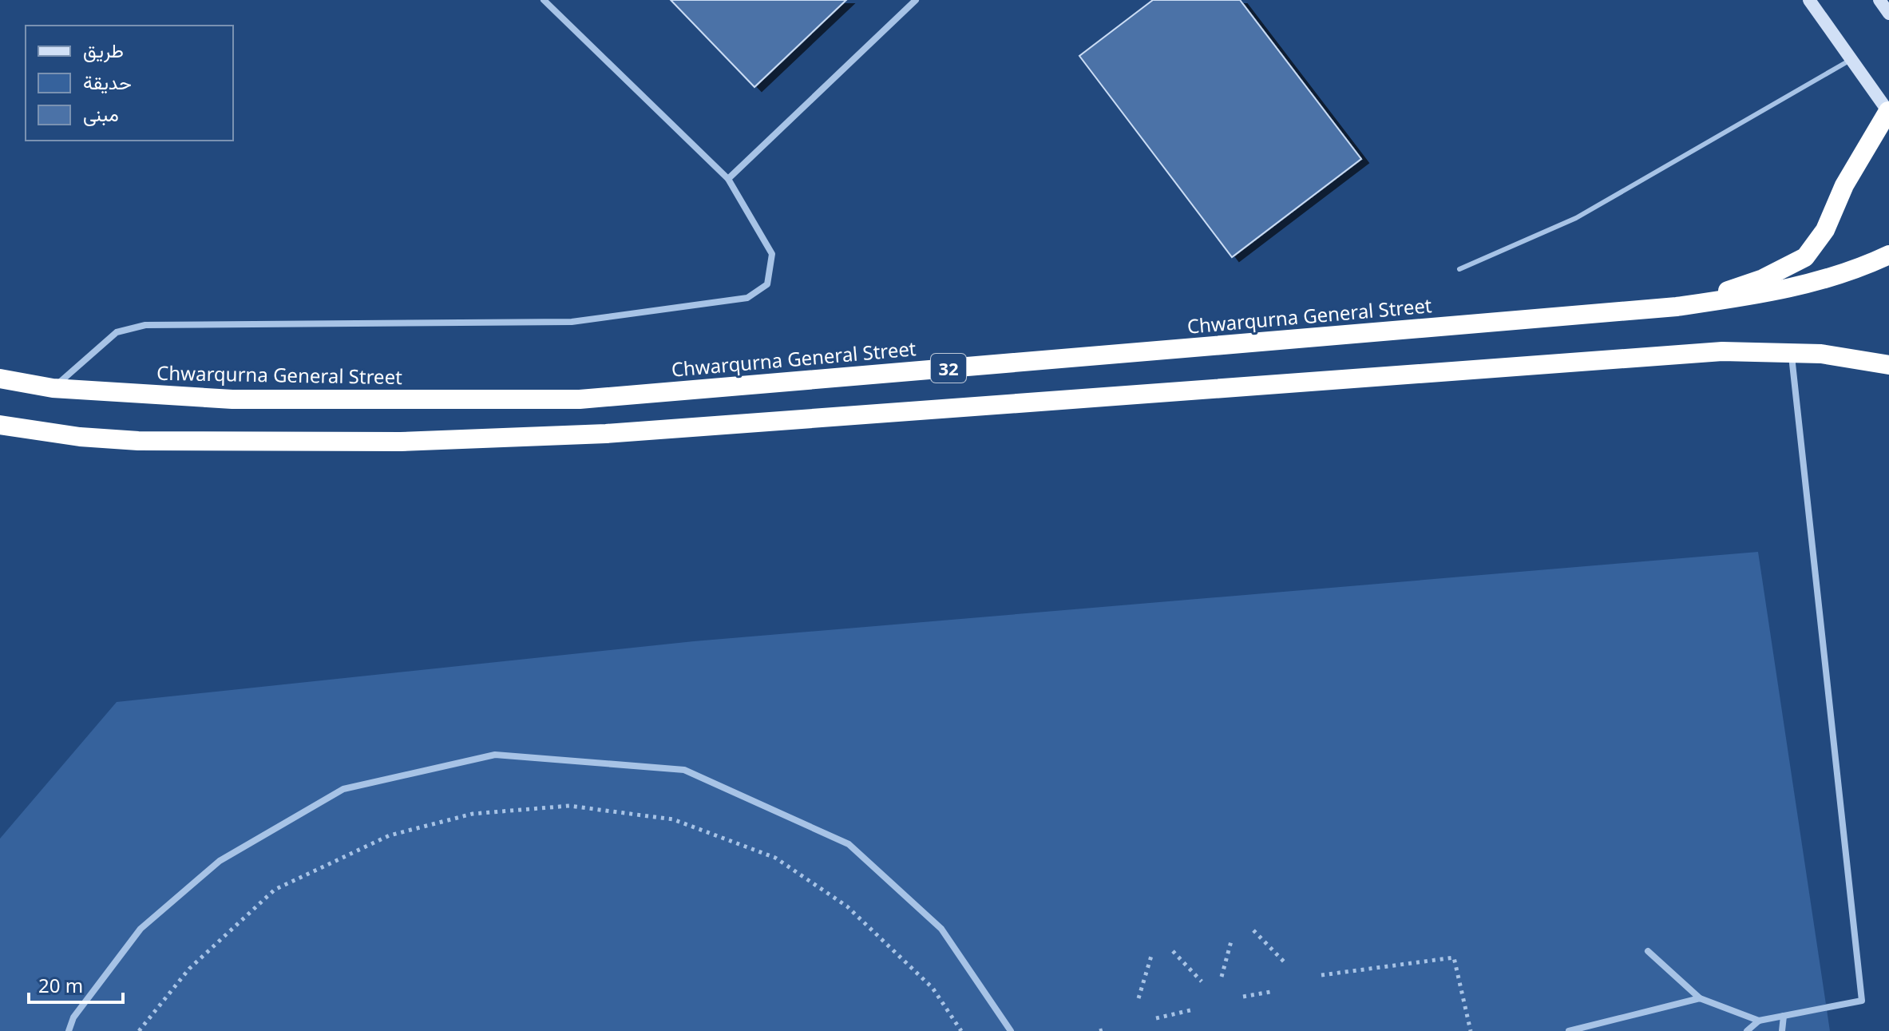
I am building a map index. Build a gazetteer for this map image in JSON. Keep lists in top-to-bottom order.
{
  "streets": {
    "highway": ["Chwarqurna General Street", "32"]
  },
  "legend": ["طريق", "حديقة", "مبنى"],
  "scale_bar": "20 m"
}
